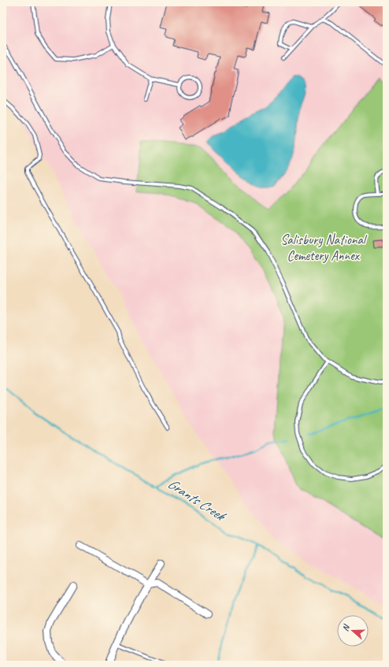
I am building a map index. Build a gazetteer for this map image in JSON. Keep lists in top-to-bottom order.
{
  "water": ["Grants Creek"],
  "parks": ["Salisbury National Cemetery Annex"],
  "north": "left"
}
